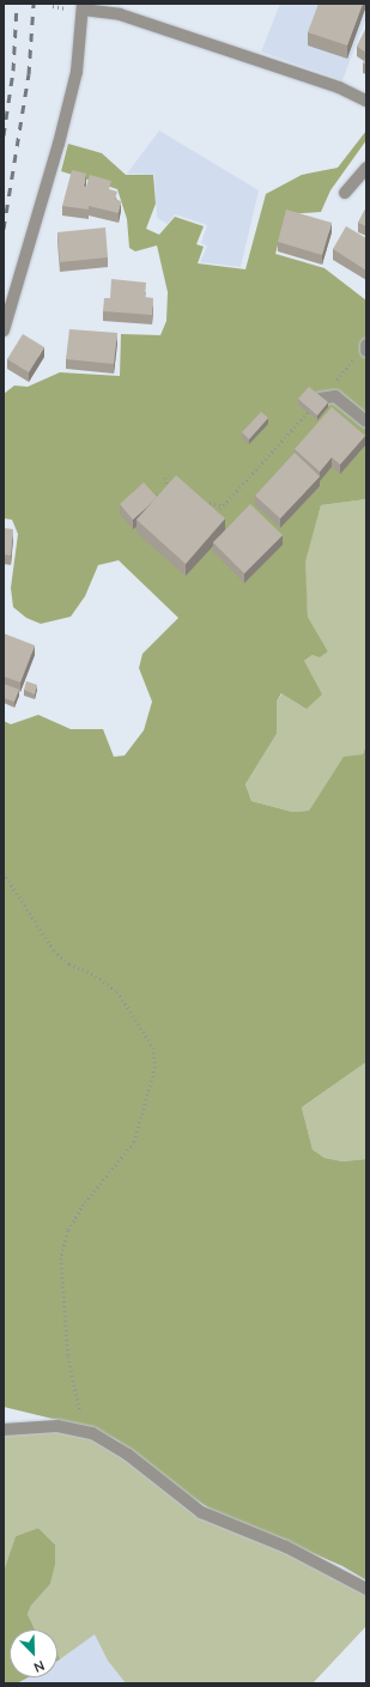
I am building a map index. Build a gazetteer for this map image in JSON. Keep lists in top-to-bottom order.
{
  "north": "bottom right"
}
